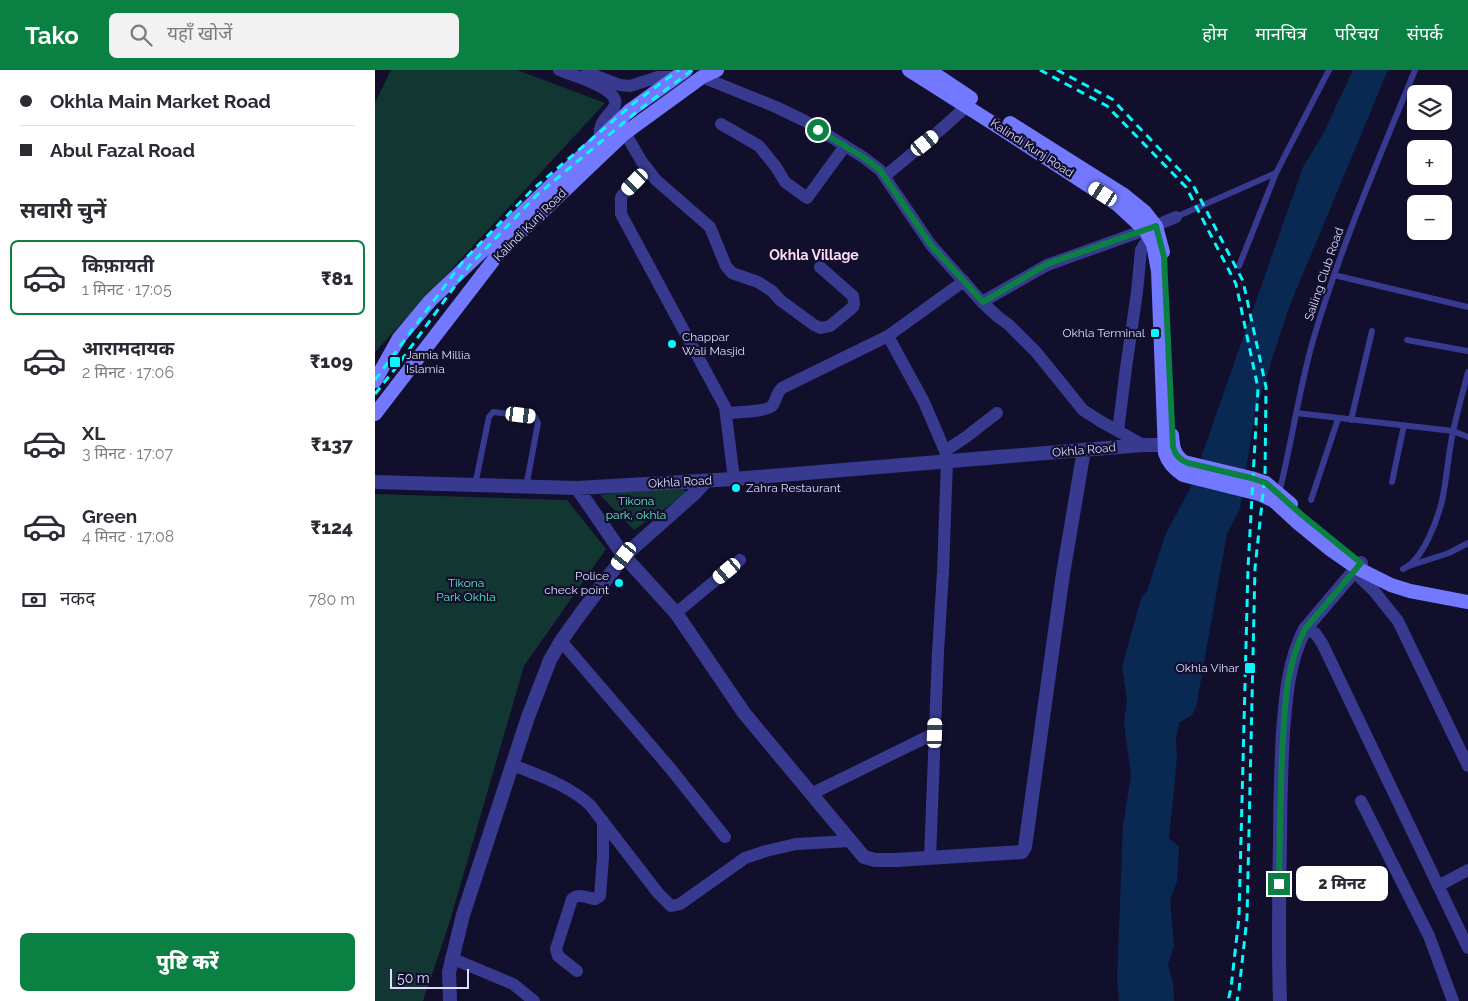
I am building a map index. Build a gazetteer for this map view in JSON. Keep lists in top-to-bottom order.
{
  "streets": {
    "main road": ["Kalindi Kunj Road"],
    "street": ["Okhla Road"],
    "lane": ["Sailing Club Road"]
  },
  "crossings": [
    ["Kalindi Kunj Road", "Okhla Road"]
  ],
  "districts": ["Okhla Village"],
  "parks": ["Tikona park, okhla", "Tikona Park Okhla"],
  "places": {
    "transit": ["Okhla Terminal", "Jamia Millia Islamia", "Okhla Vihar"],
    "other": ["Chappar Wali Masjid", "Zahra Restaurant", "Police check point"]
  },
  "scale_bar": "50 m",
  "page": {
    "header": "Tako",
    "search": "यहाँ खोजें",
    "nav": [
      "होम",
      "मानचित्र",
      "परिचय",
      "संपर्क"
    ],
    "banner": ["Okhla Main Market Road", "Abul Fazal Road"],
    "map_buttons": ["+", "−"],
    "heading": "सवारी चुनें",
    "list": [
      {
        "name": "किफ़ायती",
        "note": "1 मिनट · 17:05",
        "value": "₹81"
      },
      {
        "name": "आरामदायक",
        "note": "2 मिनट · 17:06",
        "value": "₹109"
      },
      {
        "name": "XL",
        "note": "3 मिनट · 17:07",
        "value": "₹137"
      },
      {
        "name": "Green",
        "note": "4 मिनट · 17:08",
        "value": "₹124"
      }
    ],
    "pay": ["नकद", "780 m"],
    "bubble": "2 मिनट",
    "buttons": "पुष्टि करें",
    "scale": "50 m"
  }
}
